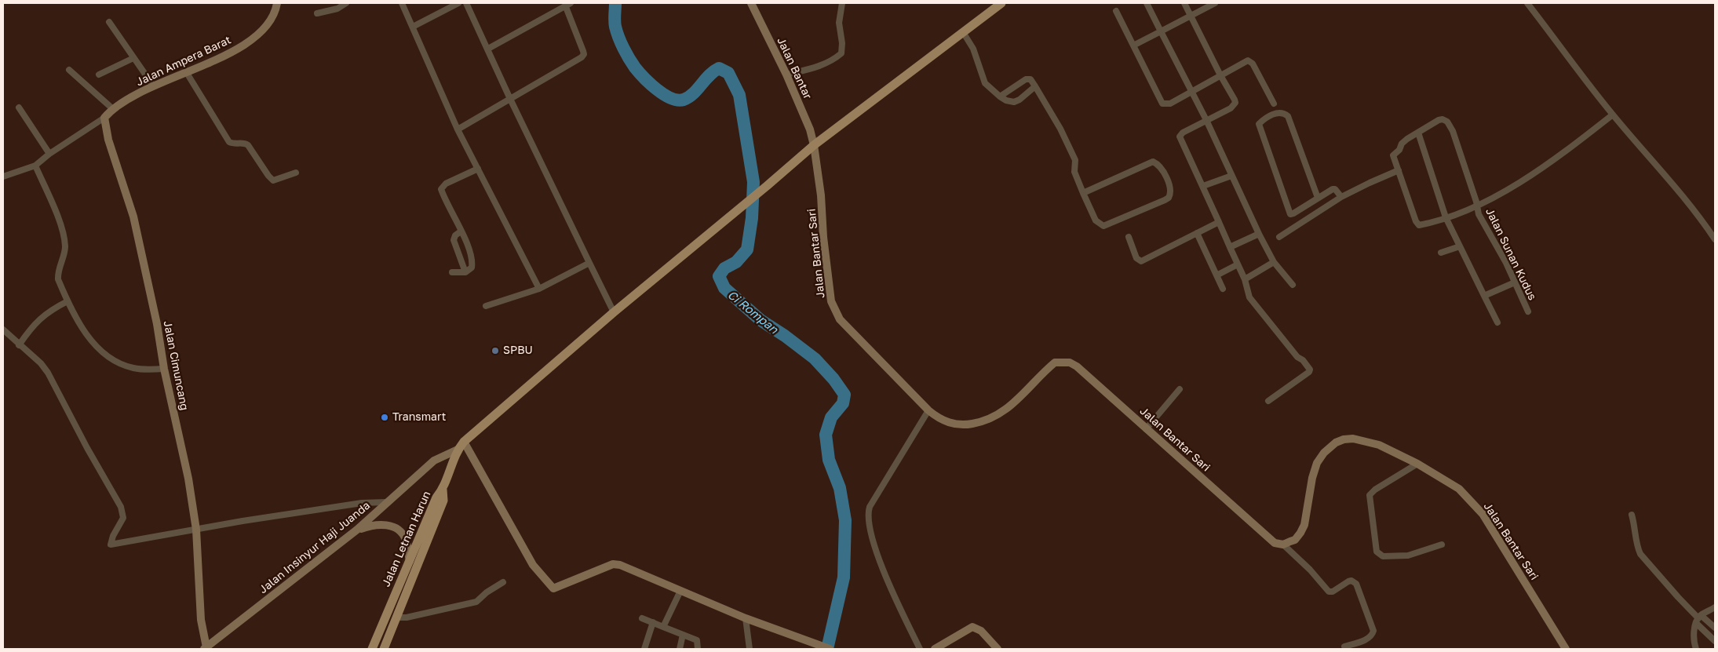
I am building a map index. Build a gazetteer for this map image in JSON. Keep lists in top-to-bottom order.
{
  "streets": {
    "main road": ["Jalan Letnan Harun"],
    "street": [
      "Jalan Ampera Barat",
      "Jalan Bantar",
      "Jalan Bantar Sari",
      "Jalan Sunan Kudus",
      "Jalan Cimuncang",
      "Jalan Insinyur Haji Juanda"
    ]
  },
  "crossings": [
    ["Jalan Bantar", "Jalan Bantar Sari"],
    ["Jalan Cimuncang", "Jalan Insinyur Haji Juanda"]
  ],
  "water": ["Ci Rompan"],
  "places": ["SPBU", "Transmart"]
}
